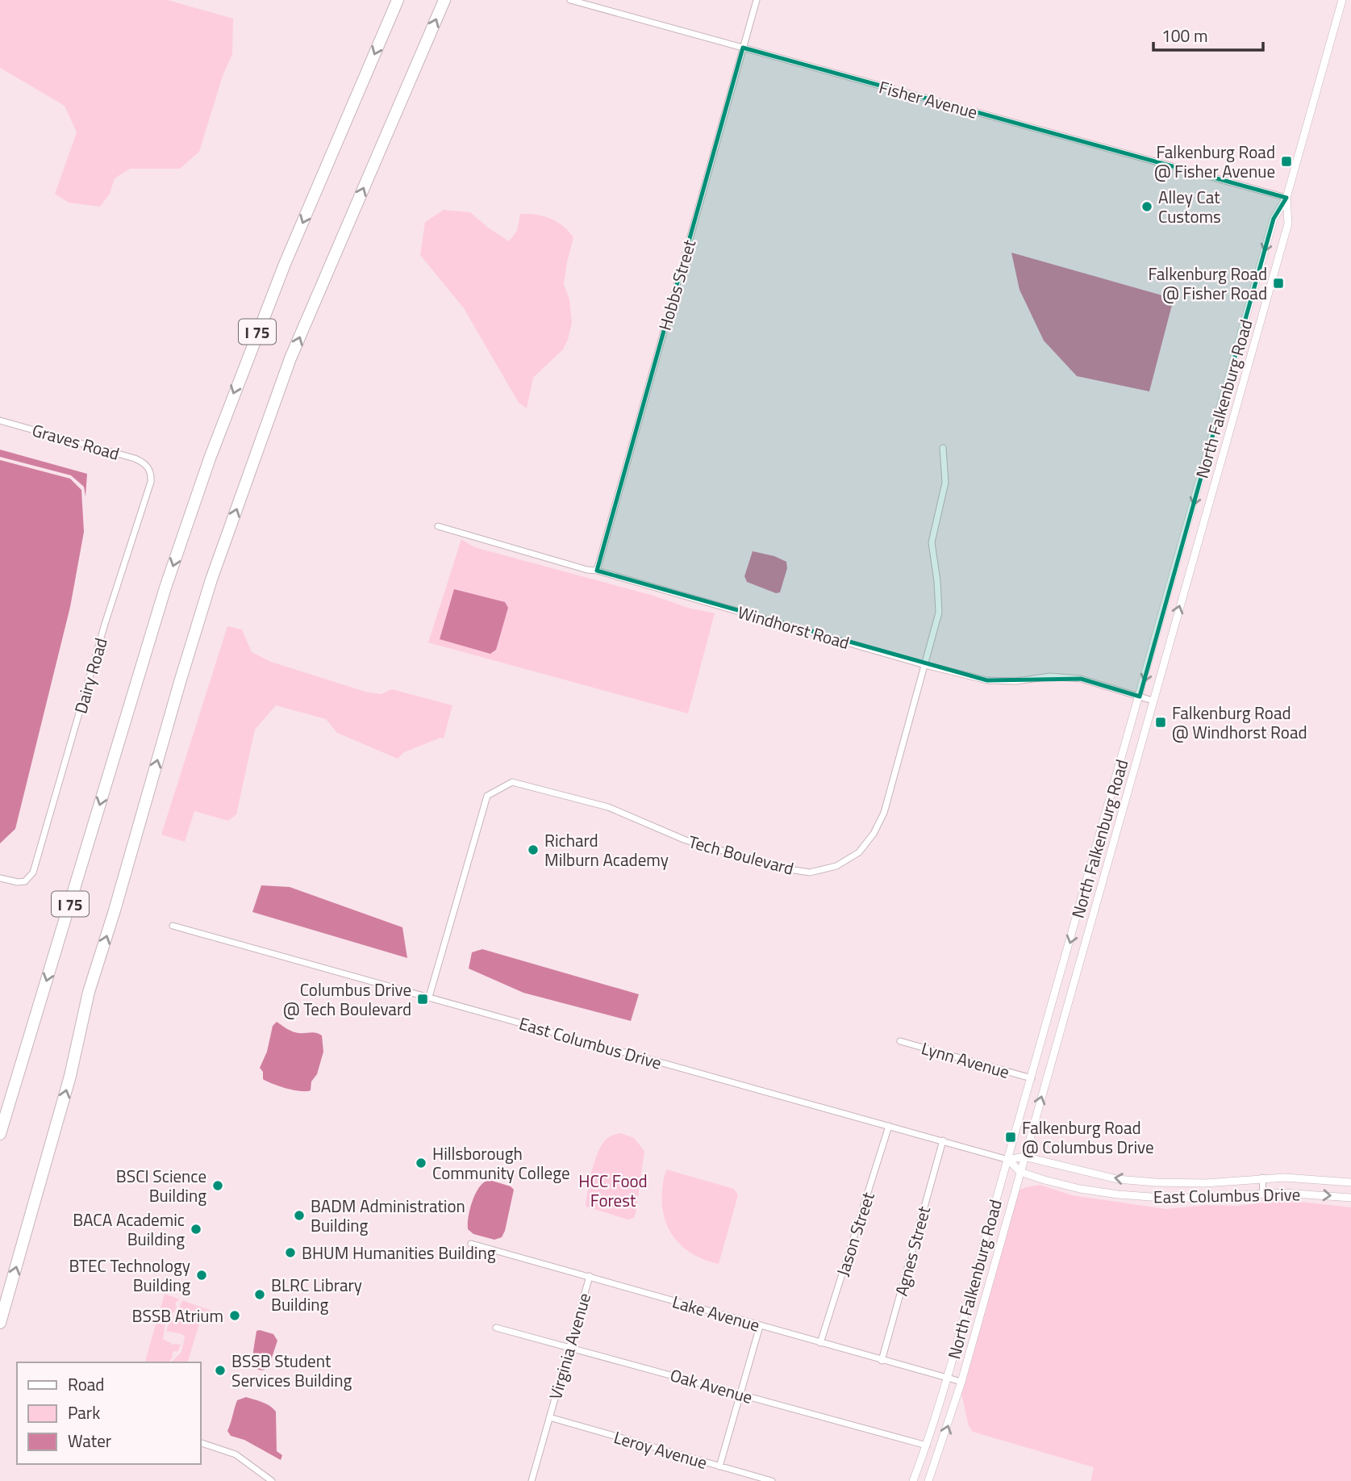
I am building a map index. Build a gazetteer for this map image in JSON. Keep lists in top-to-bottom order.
{
  "streets": {
    "highway": ["I 75"],
    "street": [
      "Fisher Avenue",
      "Hobbs Street",
      "North Falkenburg Road",
      "Graves Road",
      "Windhorst Road",
      "Dairy Road",
      "Tech Boulevard",
      "East Columbus Drive",
      "Lynn Avenue",
      "Jason Street",
      "Agnes Street",
      "Lake Avenue",
      "Virginia Avenue",
      "Oak Avenue",
      "Leroy Avenue"
    ]
  },
  "crossings": [
    ["Fisher Avenue", "Hobbs Street"],
    ["Fisher Avenue", "North Falkenburg Road"],
    ["Hobbs Street", "Windhorst Road"],
    ["North Falkenburg Road", "Windhorst Road"],
    ["North Falkenburg Road", "East Columbus Drive"],
    ["North Falkenburg Road", "Lynn Avenue"],
    ["North Falkenburg Road", "Lake Avenue"],
    ["North Falkenburg Road", "Oak Avenue"],
    ["Graves Road", "Dairy Road"],
    ["Windhorst Road", "Tech Boulevard"],
    ["Tech Boulevard", "East Columbus Drive"],
    ["East Columbus Drive", "Jason Street"],
    ["East Columbus Drive", "Agnes Street"],
    ["Jason Street", "Lake Avenue"],
    ["Agnes Street", "Lake Avenue"],
    ["Lake Avenue", "Virginia Avenue"],
    ["Virginia Avenue", "Oak Avenue"],
    ["Virginia Avenue", "Leroy Avenue"]
  ],
  "parks": ["HCC Food Forest"],
  "places": {
    "transit": [
      "Falkenburg Road @ Fisher Avenue",
      "Falkenburg Road @ Fisher Road",
      "Falkenburg Road @ Windhorst Road",
      "Columbus Drive @ Tech Boulevard",
      "Falkenburg Road @ Columbus Drive"
    ],
    "other": [
      "Alley Cat Customs",
      "Richard Milburn Academy",
      "Hillsborough Community College",
      "BSCI Science Building",
      "BADM Administration Building",
      "BACA Academic Building",
      "BHUM Humanities Building",
      "BTEC Technology Building",
      "BLRC Library Building",
      "BSSB Atrium",
      "BSSB Student Services Building"
    ]
  },
  "legend": ["Road", "Park", "Water"],
  "scale_bar": "100 m"
}
